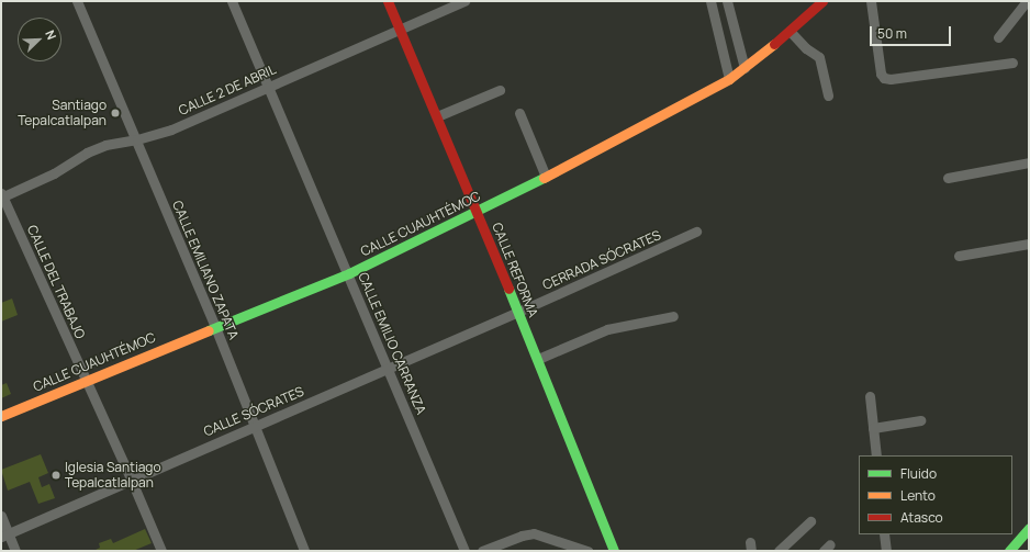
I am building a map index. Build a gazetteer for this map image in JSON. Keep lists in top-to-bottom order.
{
  "streets": {
    "street": [
      "CALLE 2 DE ABRIL",
      "CALLE CUAUHTÉMOC",
      "CERRADA SÓCRATES",
      "CALLE EMILIANO ZAPATA",
      "CALLE REFORMA",
      "CALLE DEL TRABAJO",
      "CALLE EMILIO CARRANZA",
      "CALLE SÓCRATES"
    ]
  },
  "crossings": [
    ["CALLE 2 DE ABRIL", "CALLE EMILIANO ZAPATA"],
    ["CALLE 2 DE ABRIL", "CALLE REFORMA"],
    ["CALLE 2 DE ABRIL", "CALLE DEL TRABAJO"],
    ["CALLE 2 DE ABRIL", "CALLE EMILIO CARRANZA"],
    ["CALLE CUAUHTÉMOC", "CALLE EMILIANO ZAPATA"],
    ["CALLE CUAUHTÉMOC", "CALLE REFORMA"],
    ["CALLE CUAUHTÉMOC", "CALLE DEL TRABAJO"],
    ["CALLE CUAUHTÉMOC", "CALLE EMILIO CARRANZA"],
    ["CERRADA SÓCRATES", "CALLE REFORMA"],
    ["CERRADA SÓCRATES", "CALLE SÓCRATES"],
    ["CALLE EMILIANO ZAPATA", "CALLE SÓCRATES"],
    ["CALLE REFORMA", "CALLE SÓCRATES"],
    ["CALLE DEL TRABAJO", "CALLE SÓCRATES"],
    ["CALLE EMILIO CARRANZA", "CALLE SÓCRATES"]
  ],
  "places": ["Santiago Tepalcatlalpan", "Iglesia Santiago Tepalcatlalpan"],
  "legend": ["Fluido", "Lento", "Atasco"],
  "scale_bar": "50 m",
  "north": "top right"
}
